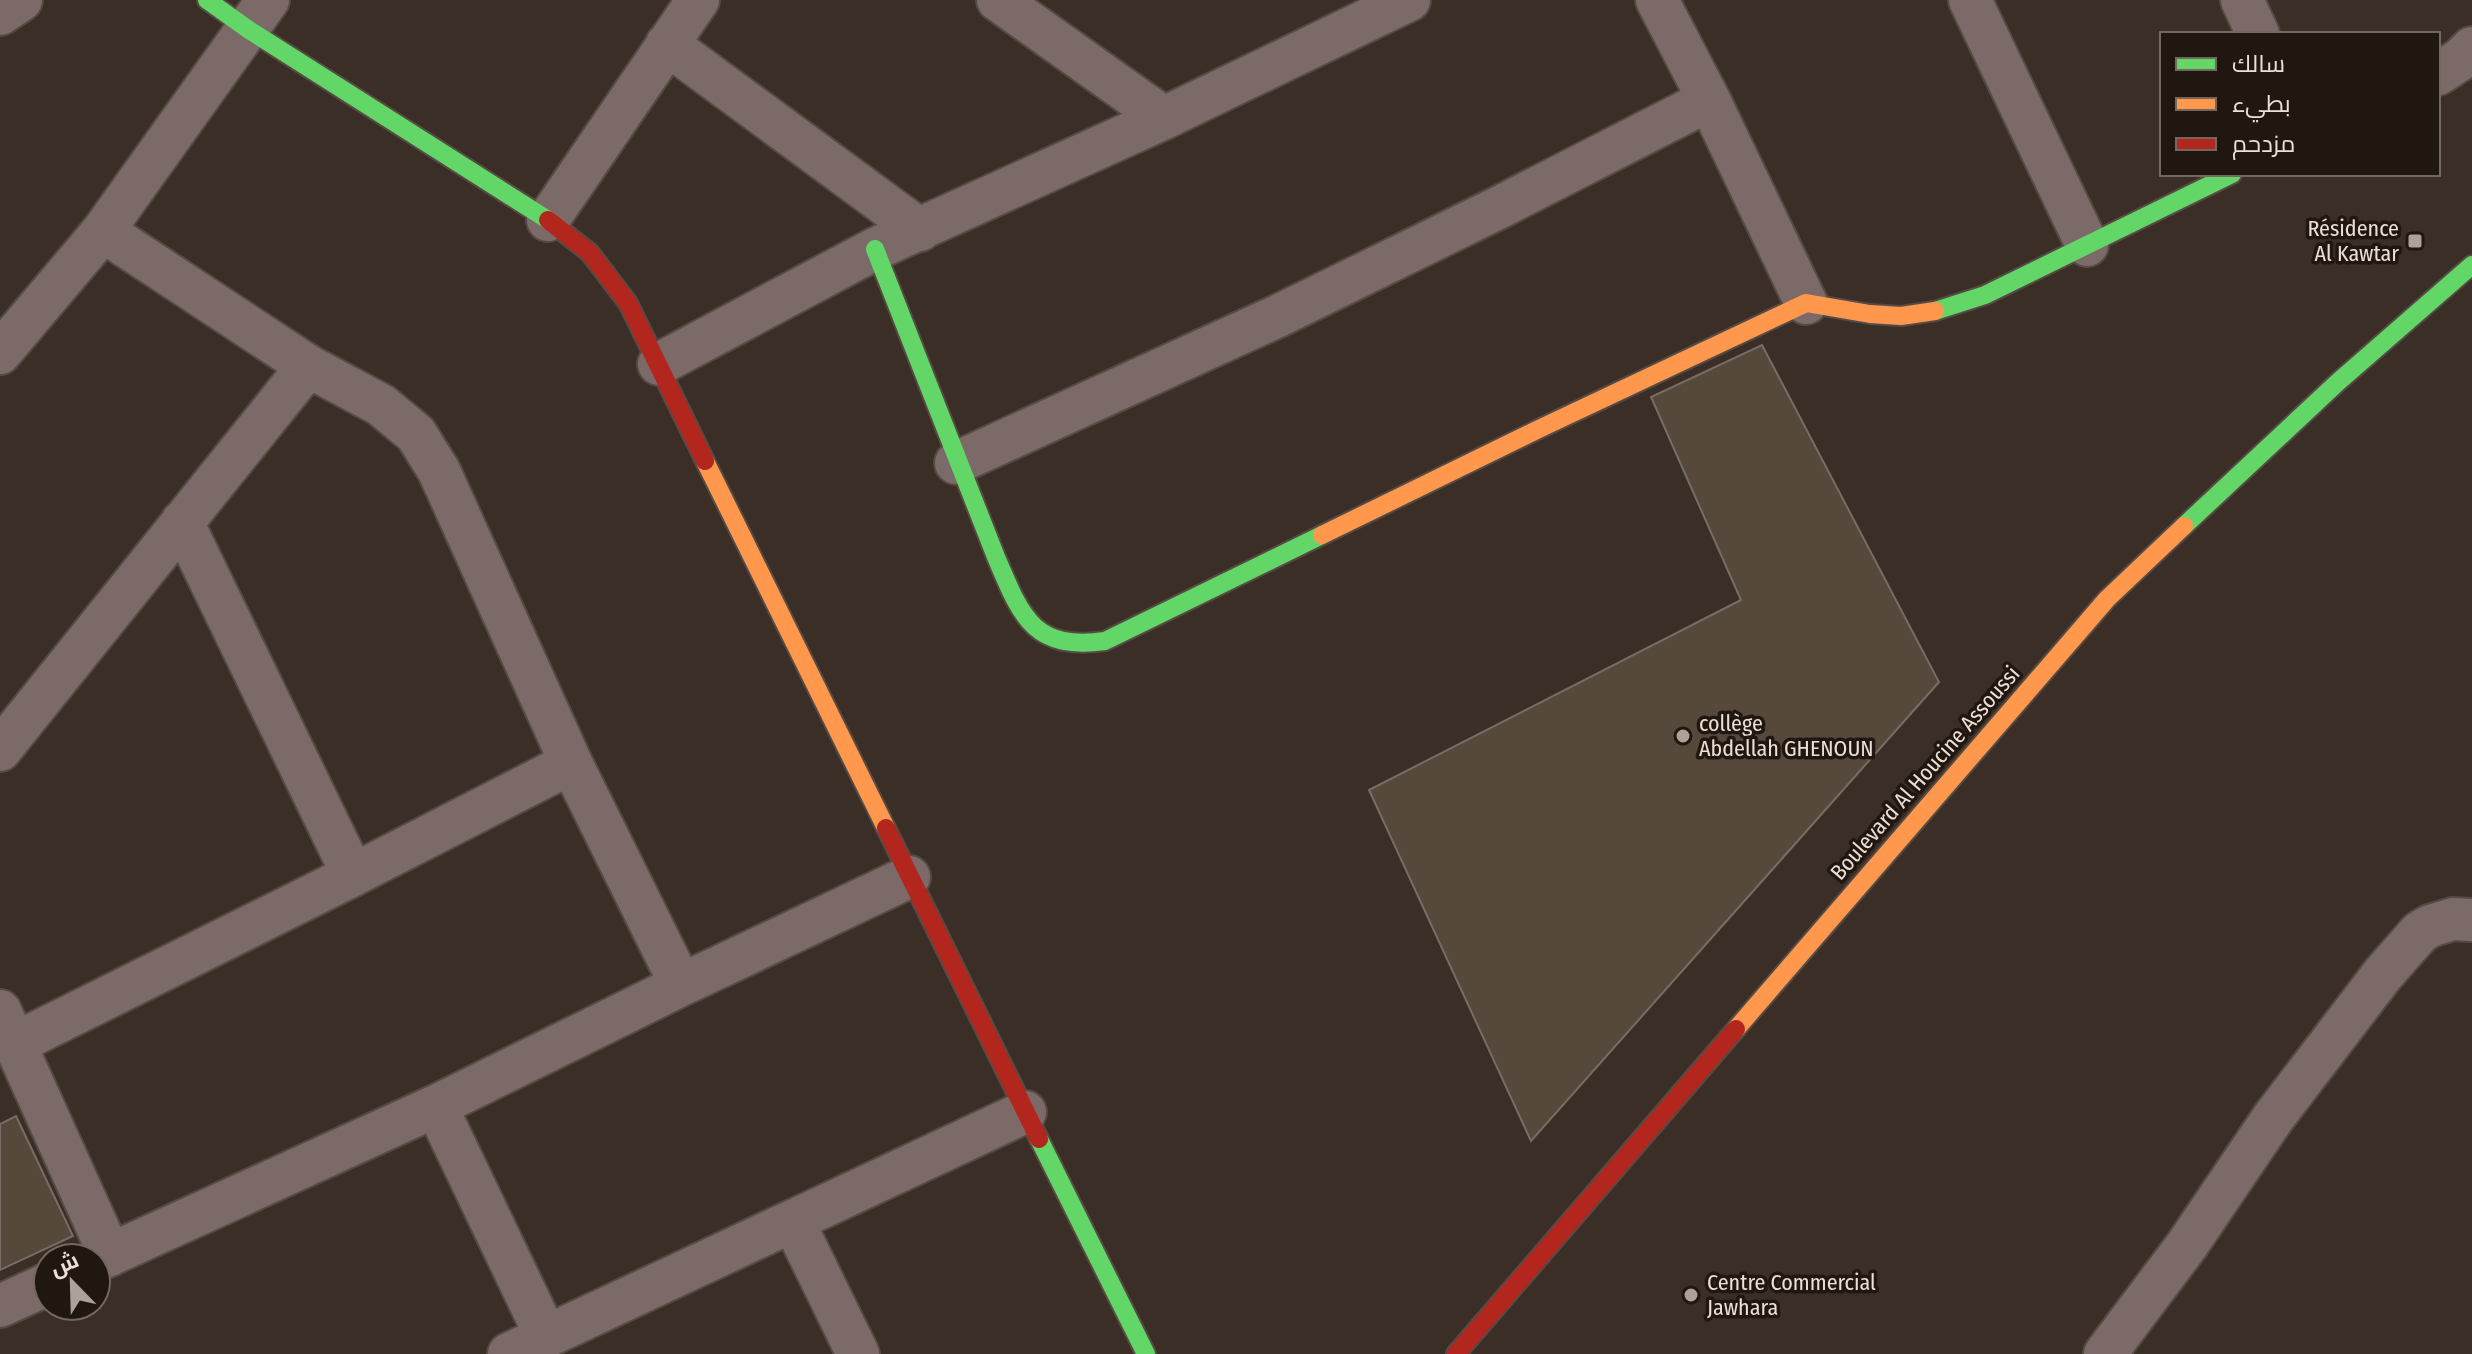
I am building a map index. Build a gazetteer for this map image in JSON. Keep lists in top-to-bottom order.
{
  "streets": {
    "street": ["Boulevard Al Houcine Assoussi"]
  },
  "places": {
    "transit": ["Résidence Al Kawtar"],
    "other": ["collège Abdellah GHENOUN", "Centre Commercial Jawhara"]
  },
  "legend": ["سالك", "بطيء", "مزدحم"],
  "north": "top left"
}
